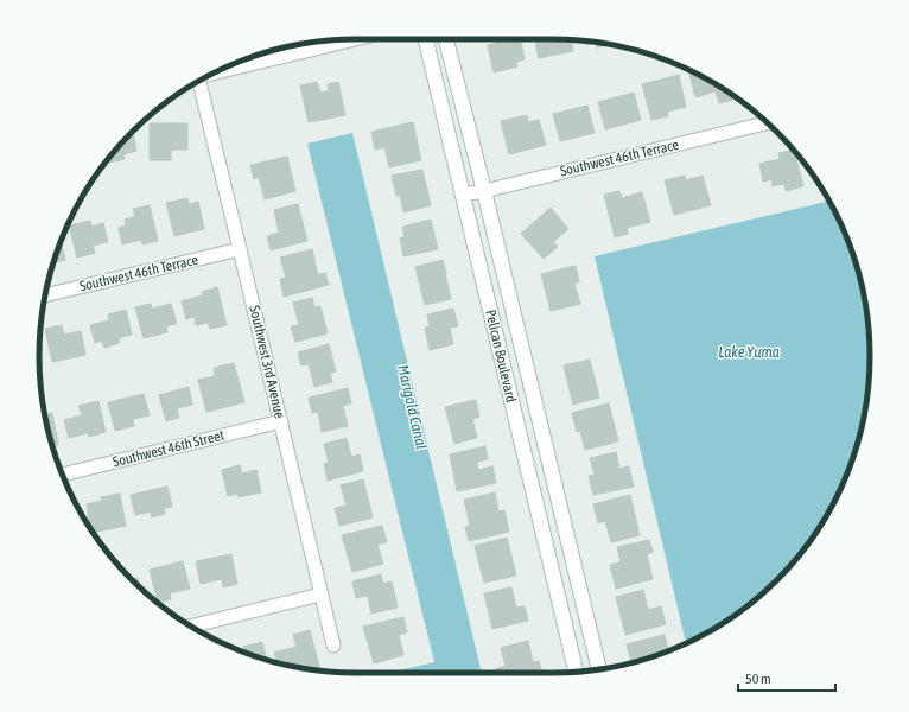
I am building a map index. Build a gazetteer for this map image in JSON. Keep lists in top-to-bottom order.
{
  "streets": {
    "street": [
      "Southwest 46th Terrace",
      "Pelican Boulevard",
      "Southwest 3rd Avenue",
      "Southwest 46th Street"
    ]
  },
  "crossings": [
    ["Southwest 46th Terrace", "Pelican Boulevard"],
    ["Southwest 46th Terrace", "Southwest 3rd Avenue"],
    ["Southwest 3rd Avenue", "Southwest 46th Street"]
  ],
  "water": ["Lake Yuma", "Marigold Canal"],
  "scale_bar": "50 m"
}
